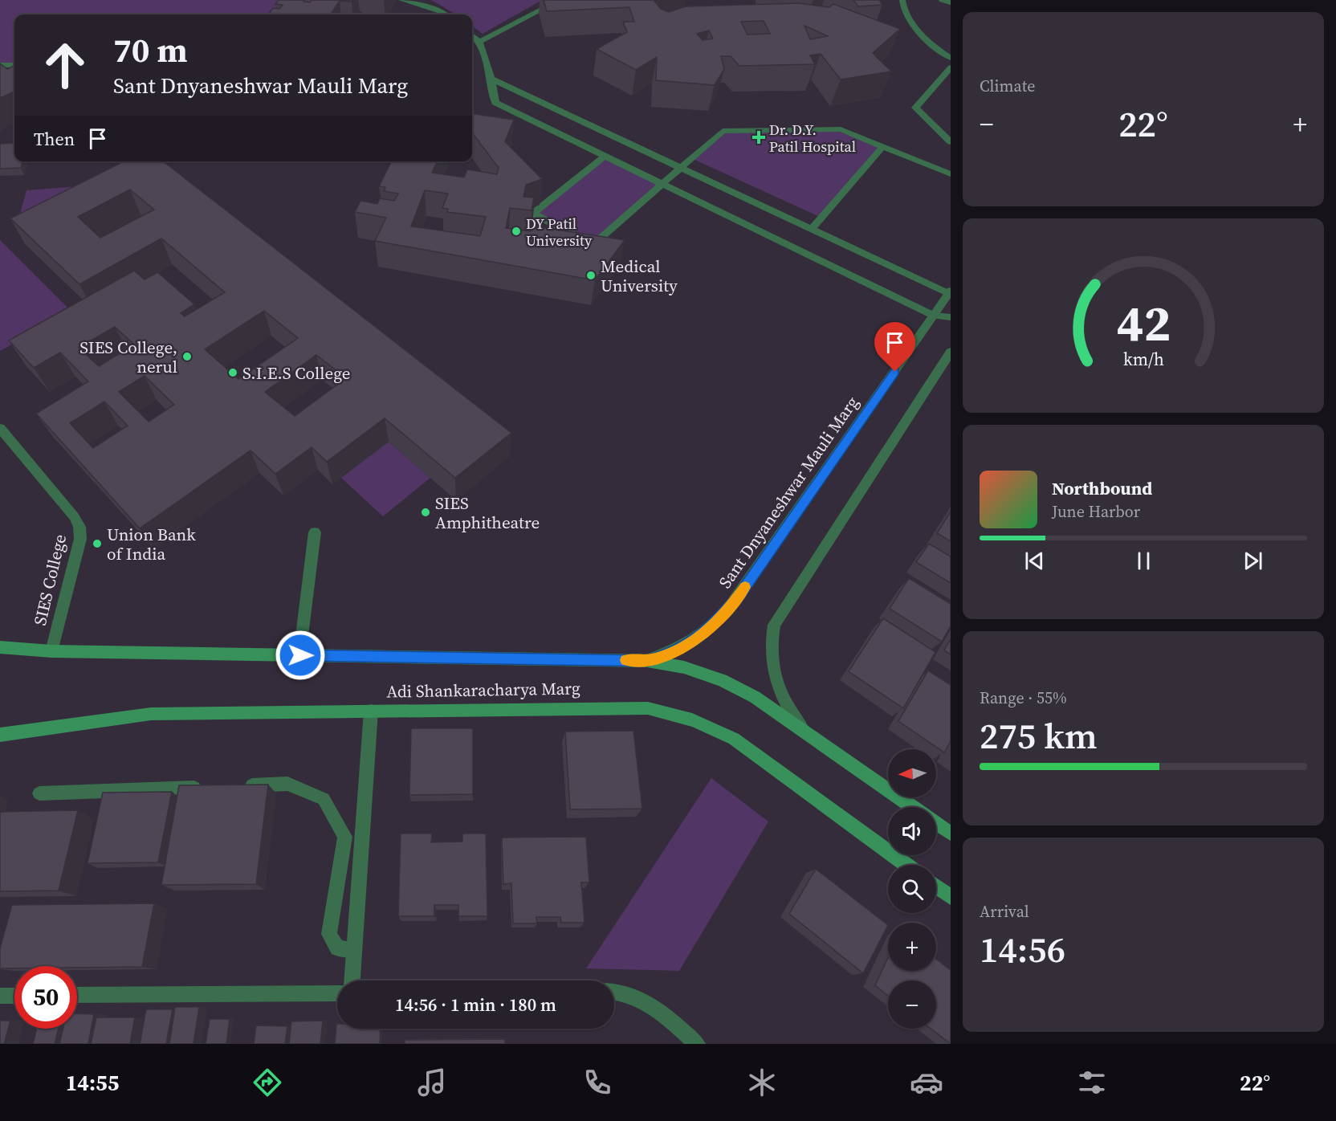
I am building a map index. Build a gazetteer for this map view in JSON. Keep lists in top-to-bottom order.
{
  "streets": {
    "main road": ["Adi Shankaracharya Marg"],
    "street": ["Sant Dnyaneshwar Mauli Marg", "SIES College"]
  },
  "crossings": [
    ["Sant Dnyaneshwar Mauli Marg", "Adi Shankaracharya Marg"],
    ["SIES College", "Adi Shankaracharya Marg"]
  ],
  "places": {
    "health": ["Dr. D.Y. Patil Hospital"],
    "other": [
      "DY Patil University",
      "Medical University",
      "SIES College, nerul",
      "S.I.E.S College",
      "SIES Amphitheatre",
      "Union Bank of India"
    ]
  },
  "north": "left",
  "page": {
    "tile": [
      "Climate",
      ["Range · 55%", "275 km"],
      ["Arrival", "14:56"]
    ],
    "turn": ["70 m", "Sant Dnyaneshwar Mauli Marg"],
    "heat": ["−", "22°", "+"],
    "then": "Then",
    "song": ["Northbound", "June Harbor"],
    "map_buttons": ["+", "−"],
    "limit": "50",
    "trip": "14:56 · 1 min · 180 m",
    "tabs": ["14:55", "22°"],
    "gauge": ["42", "km/h"]
  }
}
